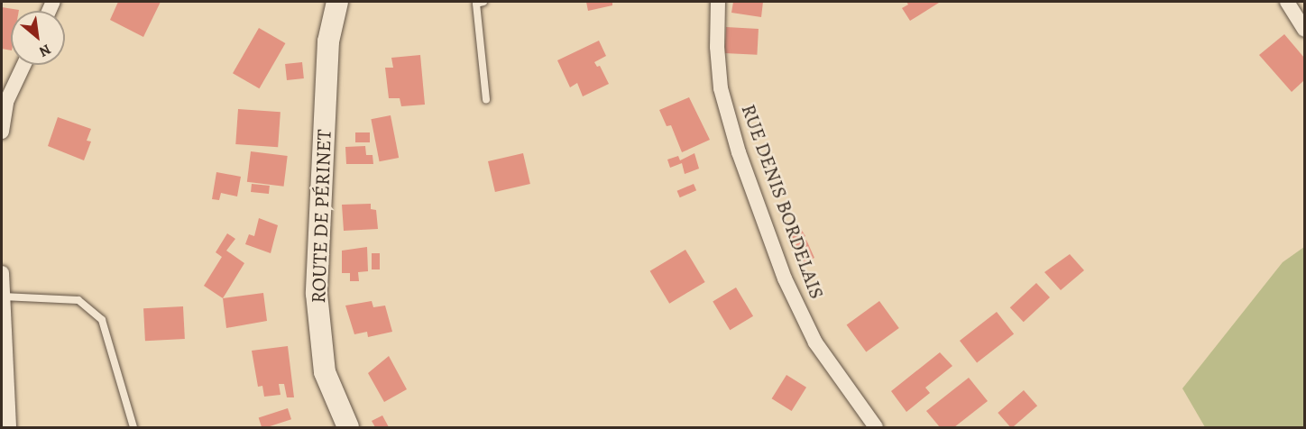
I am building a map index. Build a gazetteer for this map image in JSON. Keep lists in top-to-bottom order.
{
  "streets": {
    "main road": ["ROUTE DE PÉRINET"],
    "street": ["RUE DENIS BORDELAIS"]
  },
  "north": "bottom right"
}
